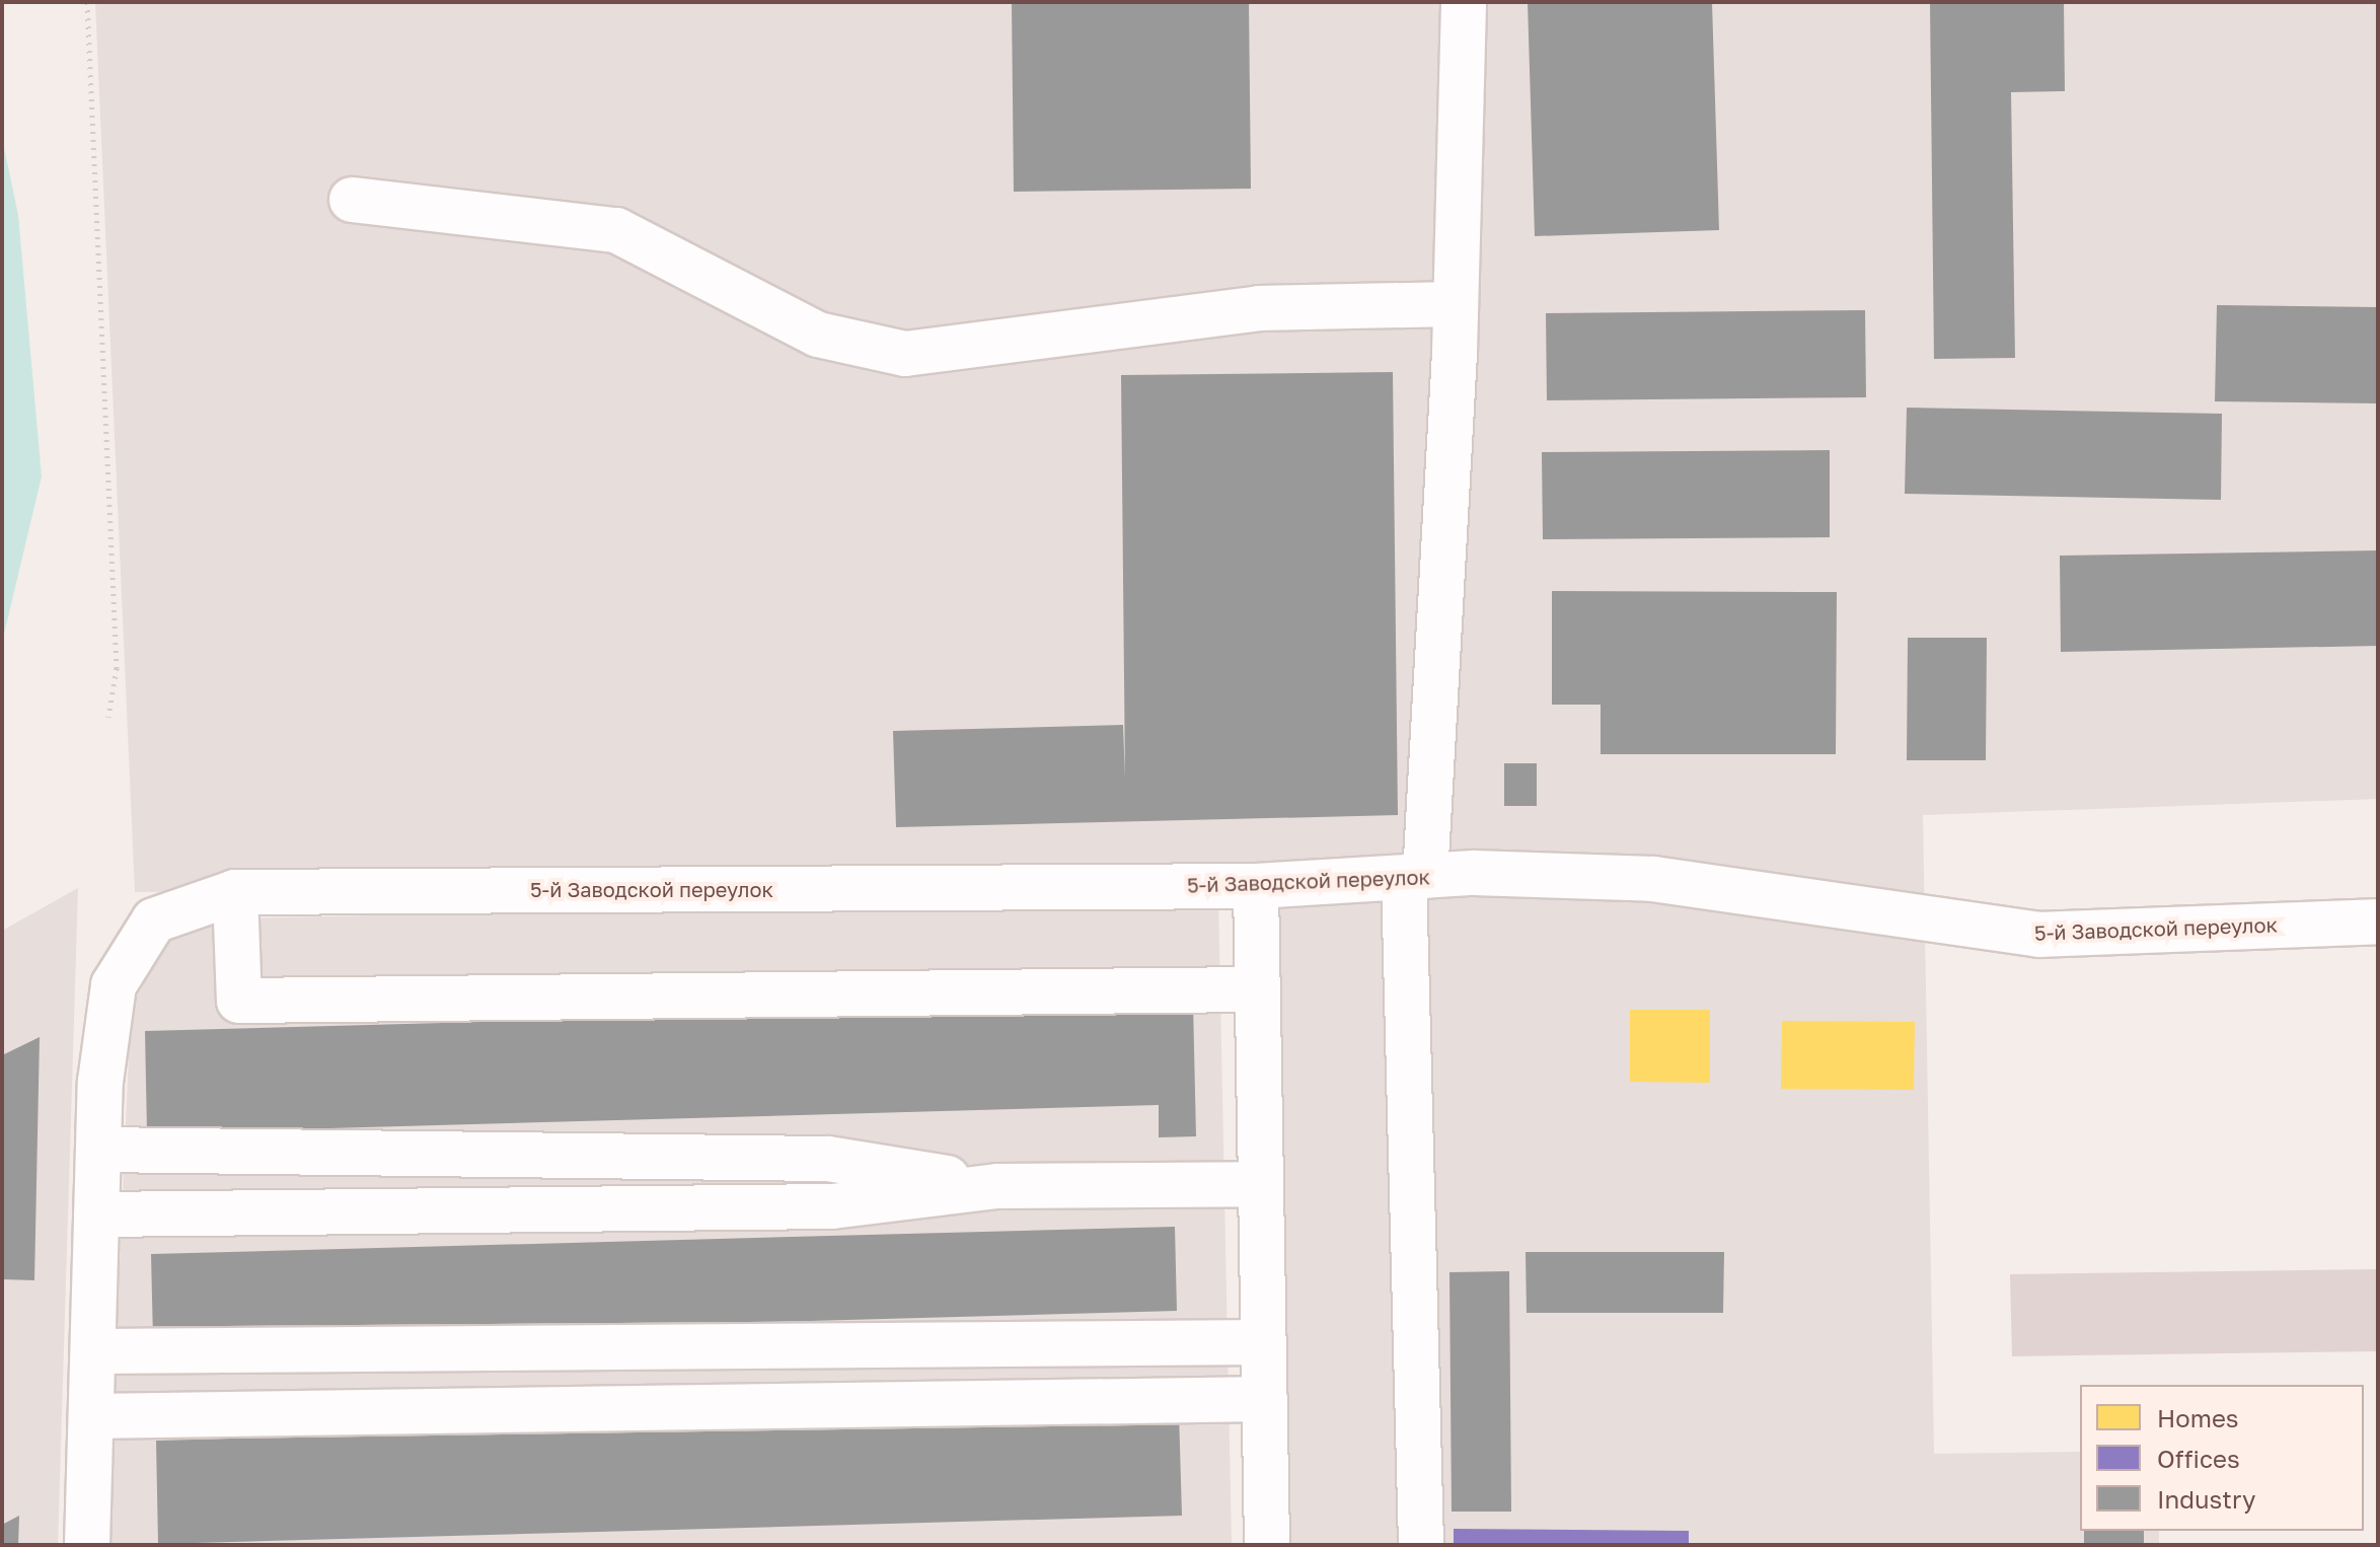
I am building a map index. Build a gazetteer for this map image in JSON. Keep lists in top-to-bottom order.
{
  "streets": {
    "lane": ["5-й Заводской переулок"]
  },
  "legend": ["Homes", "Offices", "Industry"]
}
